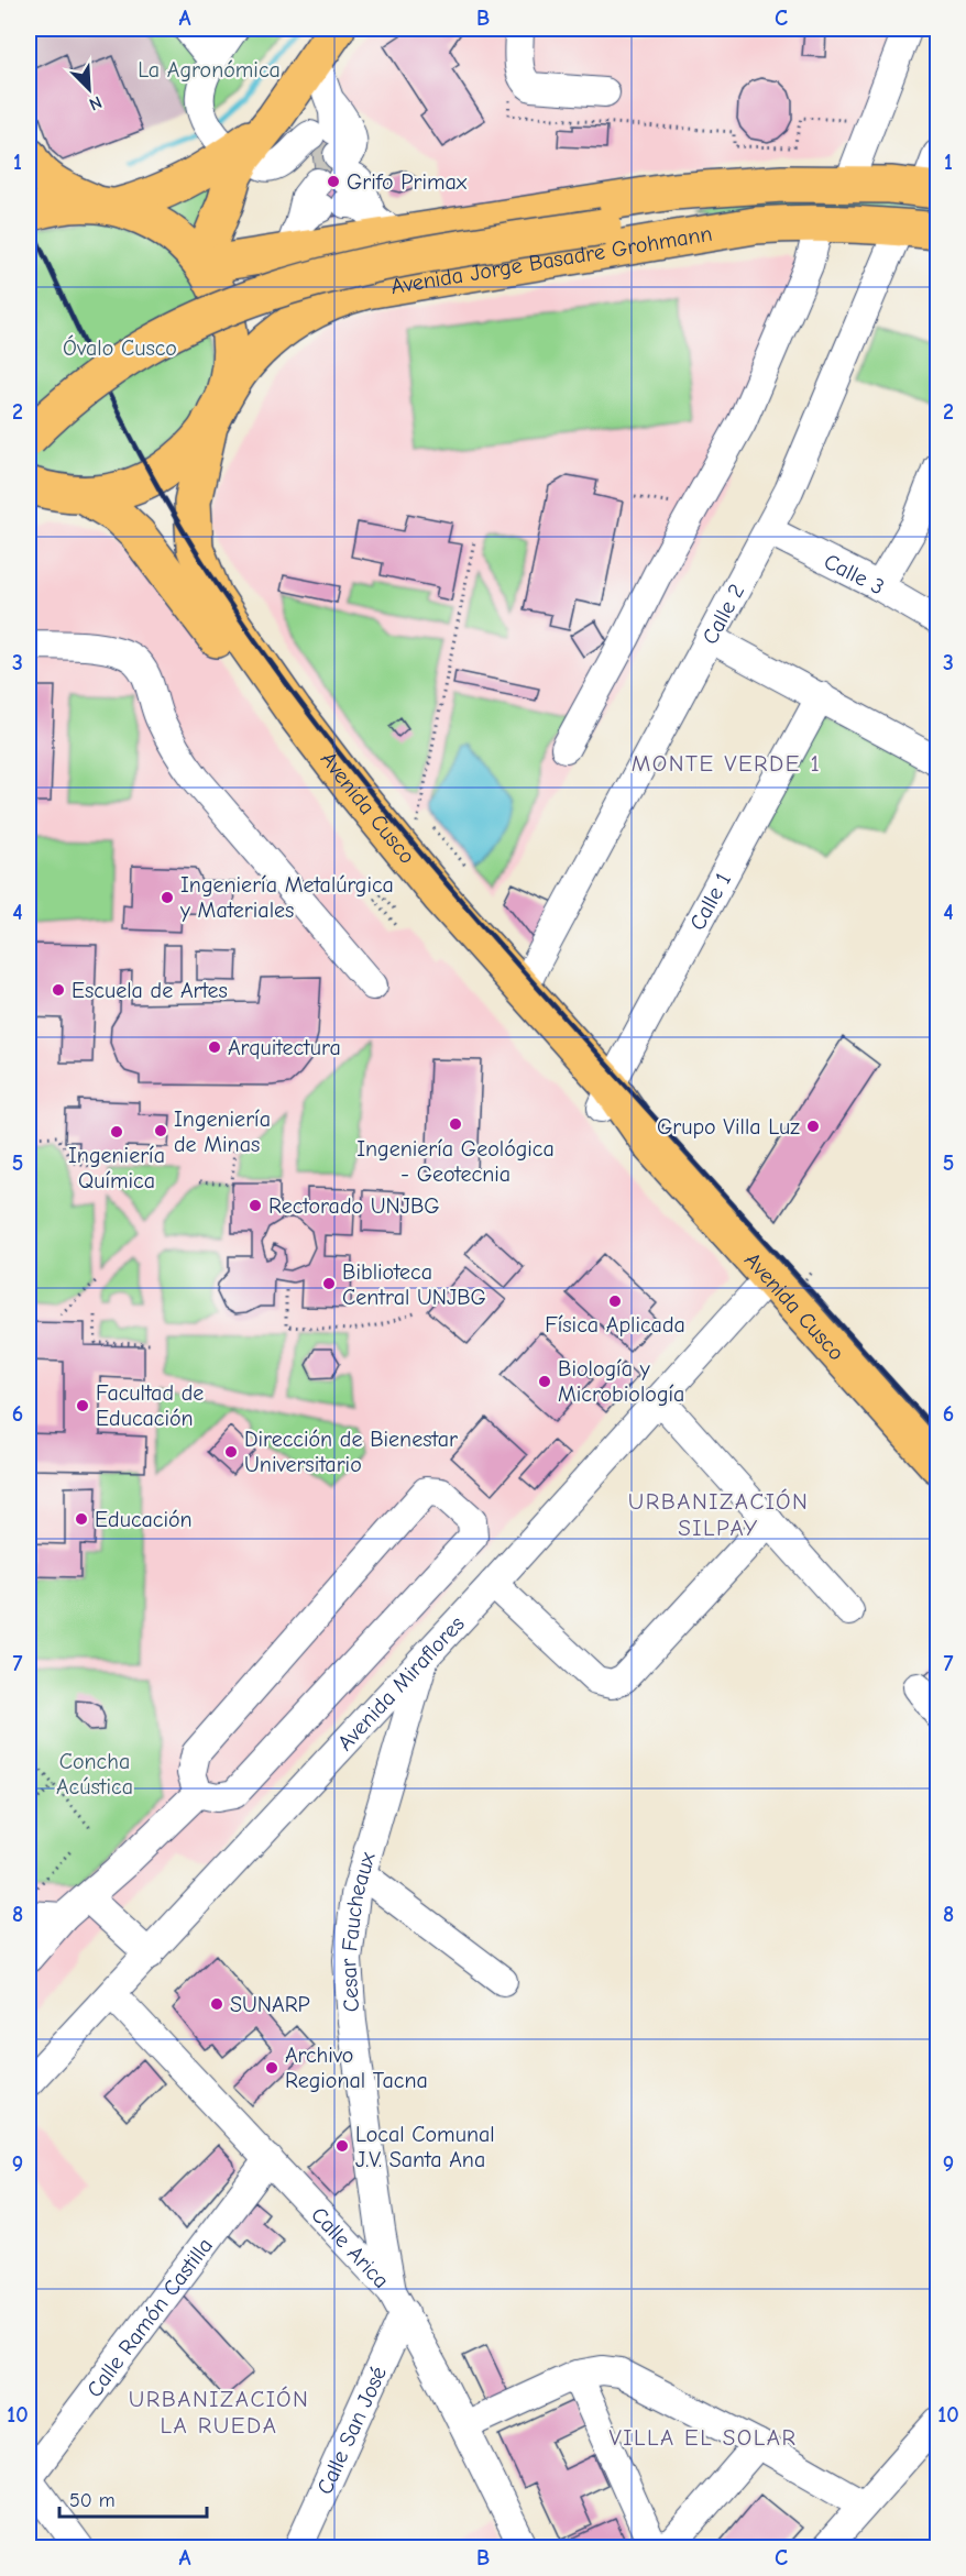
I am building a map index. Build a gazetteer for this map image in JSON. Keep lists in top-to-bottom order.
{
  "streets": {
    "main road": ["Avenida Jorge Basadre Grohmann", "Avenida Cusco"],
    "street": [
      "Calle 3",
      "Calle 2",
      "Calle 1",
      "Avenida Miraflores",
      "Cesar Faucheaux",
      "Calle Arica",
      "Calle Ramón Castilla",
      "Calle San José"
    ]
  },
  "crossings": [
    ["Avenida Jorge Basadre Grohmann", "Calle 2"],
    ["Avenida Jorge Basadre Grohmann", "Avenida Cusco"],
    ["Calle 3", "Calle 2"],
    ["Calle 2", "Avenida Cusco"],
    ["Avenida Cusco", "Calle 1"],
    ["Avenida Cusco", "Avenida Miraflores"],
    ["Avenida Miraflores", "Cesar Faucheaux"],
    ["Avenida Miraflores", "Calle Arica"],
    ["Cesar Faucheaux", "Calle Arica"],
    ["Cesar Faucheaux", "Calle San José"],
    ["Calle Arica", "Calle Ramón Castilla"],
    ["Calle Arica", "Calle San José"]
  ],
  "districts": [
    "MONTE VERDE 1",
    "URBANIZACIÓN SILPAY",
    "URBANIZACIÓN LA RUEDA",
    "VILLA EL SOLAR"
  ],
  "parks": ["La Agronómica", "Óvalo Cusco", "Concha Acústica"],
  "places": [
    "Grifo Primax",
    "Ingeniería Metalúrgica y Materiales",
    "Escuela de Artes",
    "Arquitectura",
    "Ingeniería Geológica - Geotecnia",
    "Grupo Villa Luz",
    "Ingeniería de Minas",
    "Ingeniería Química",
    "Rectorado UNJBG",
    "Biblioteca Central UNJBG",
    "Física Aplicada",
    "Biología y Microbiología",
    "Facultad de Educación",
    "Dirección de Bienestar Universitario",
    "Educación",
    "SUNARP",
    "Archivo Regional Tacna",
    "Local Comunal J.V. Santa Ana"
  ],
  "scale_bar": "50 m",
  "north": "bottom right",
  "grid": {
    "columns": ["A", "B", "C"],
    "rows": [
      "1",
      "2",
      "3",
      "4",
      "5",
      "6",
      "7",
      "8",
      "9",
      "10"
    ]
  }
}
